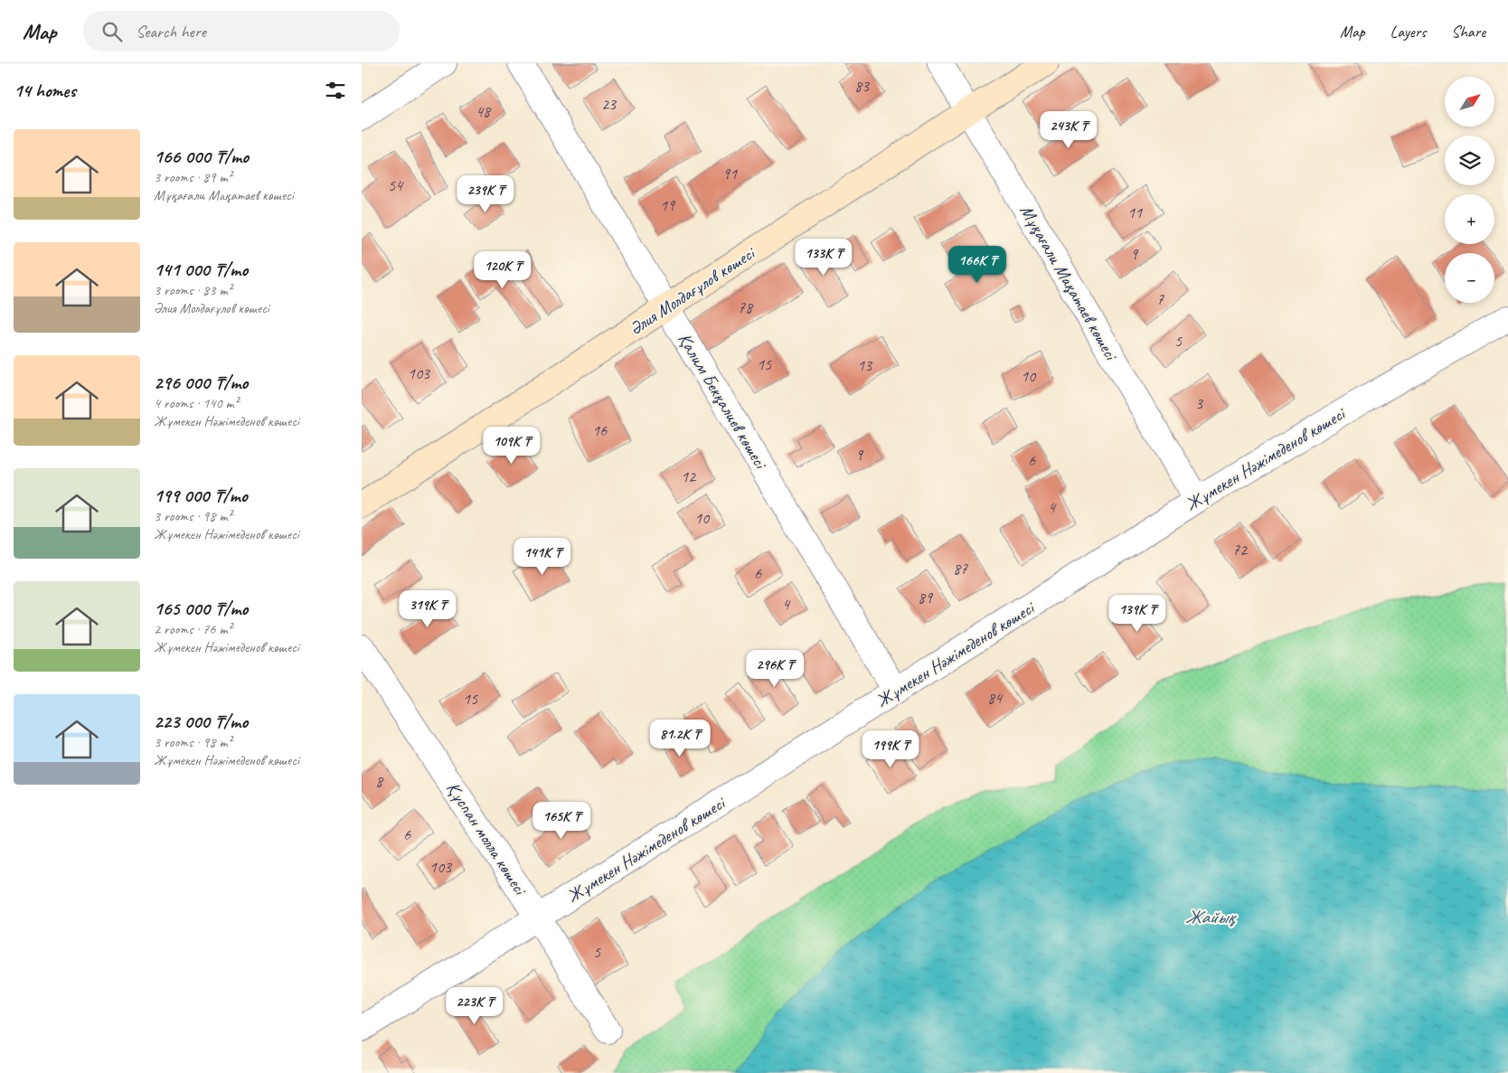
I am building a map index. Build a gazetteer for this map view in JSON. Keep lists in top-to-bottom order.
{
  "streets": {
    "main road": ["Әлия Молдағұлов көшесі"],
    "street": [
      "Мұқағали Мақатаев көшесі",
      "Қалим Бекқалиев көшесі",
      "Жұмекен Нәжімеденов көшесі",
      "Құспан молла көшесі"
    ]
  },
  "crossings": [
    ["Мұқағали Мақатаев көшесі", "Әлия Молдағұлов көшесі"],
    ["Мұқағали Мақатаев көшесі", "Жұмекен Нәжімеденов көшесі"],
    ["Әлия Молдағұлов көшесі", "Қалим Бекқалиев көшесі"],
    ["Қалим Бекқалиев көшесі", "Жұмекен Нәжімеденов көшесі"],
    ["Жұмекен Нәжімеденов көшесі", "Құспан молла көшесі"]
  ],
  "water": ["Жайық"],
  "house_numbers": [
    "83",
    "23",
    "48",
    "91",
    "54",
    "19",
    "11",
    "9",
    "7",
    "78",
    "5",
    "15",
    "13",
    "103",
    "10",
    "3",
    "16",
    "9",
    "6",
    "12",
    "4",
    "10",
    "72",
    "87",
    "6",
    "89",
    "4",
    "84",
    "15",
    "8",
    "6",
    "103",
    "5"
  ],
  "north": "top right",
  "page": {
    "header": "Map",
    "search": "Search here",
    "nav": ["Map", "Layers", "Share"],
    "heading": "14 homes",
    "map_buttons": ["+", "−"],
    "price": [
      "243K ₸",
      "239K ₸",
      "133K ₸",
      "166K ₸",
      "120K ₸",
      "109K ₸",
      "141K ₸",
      "319K ₸",
      "139K ₸",
      "296K ₸",
      "81.2K ₸",
      "199K ₸",
      "165K ₸",
      "223K ₸"
    ],
    "list": [
      {
        "name": "166 000 ₸/mo",
        "note": "3 rooms · 89 m² · Мұқағали Мақатаев көшесі"
      },
      {
        "name": "141 000 ₸/mo",
        "note": "3 rooms · 83 m² · Әлия Молдағұлов көшесі"
      },
      {
        "name": "296 000 ₸/mo",
        "note": "4 rooms · 140 m² · Жұмекен Нәжімеденов көшесі"
      },
      {
        "name": "199 000 ₸/mo",
        "note": "3 rooms · 98 m² · Жұмекен Нәжімеденов көшесі"
      },
      {
        "name": "165 000 ₸/mo",
        "note": "2 rooms · 76 m² · Жұмекен Нәжімеденов көшесі"
      },
      {
        "name": "223 000 ₸/mo",
        "note": "3 rooms · 98 m² · Жұмекен Нәжімеденов көшесі"
      }
    ]
  }
}
